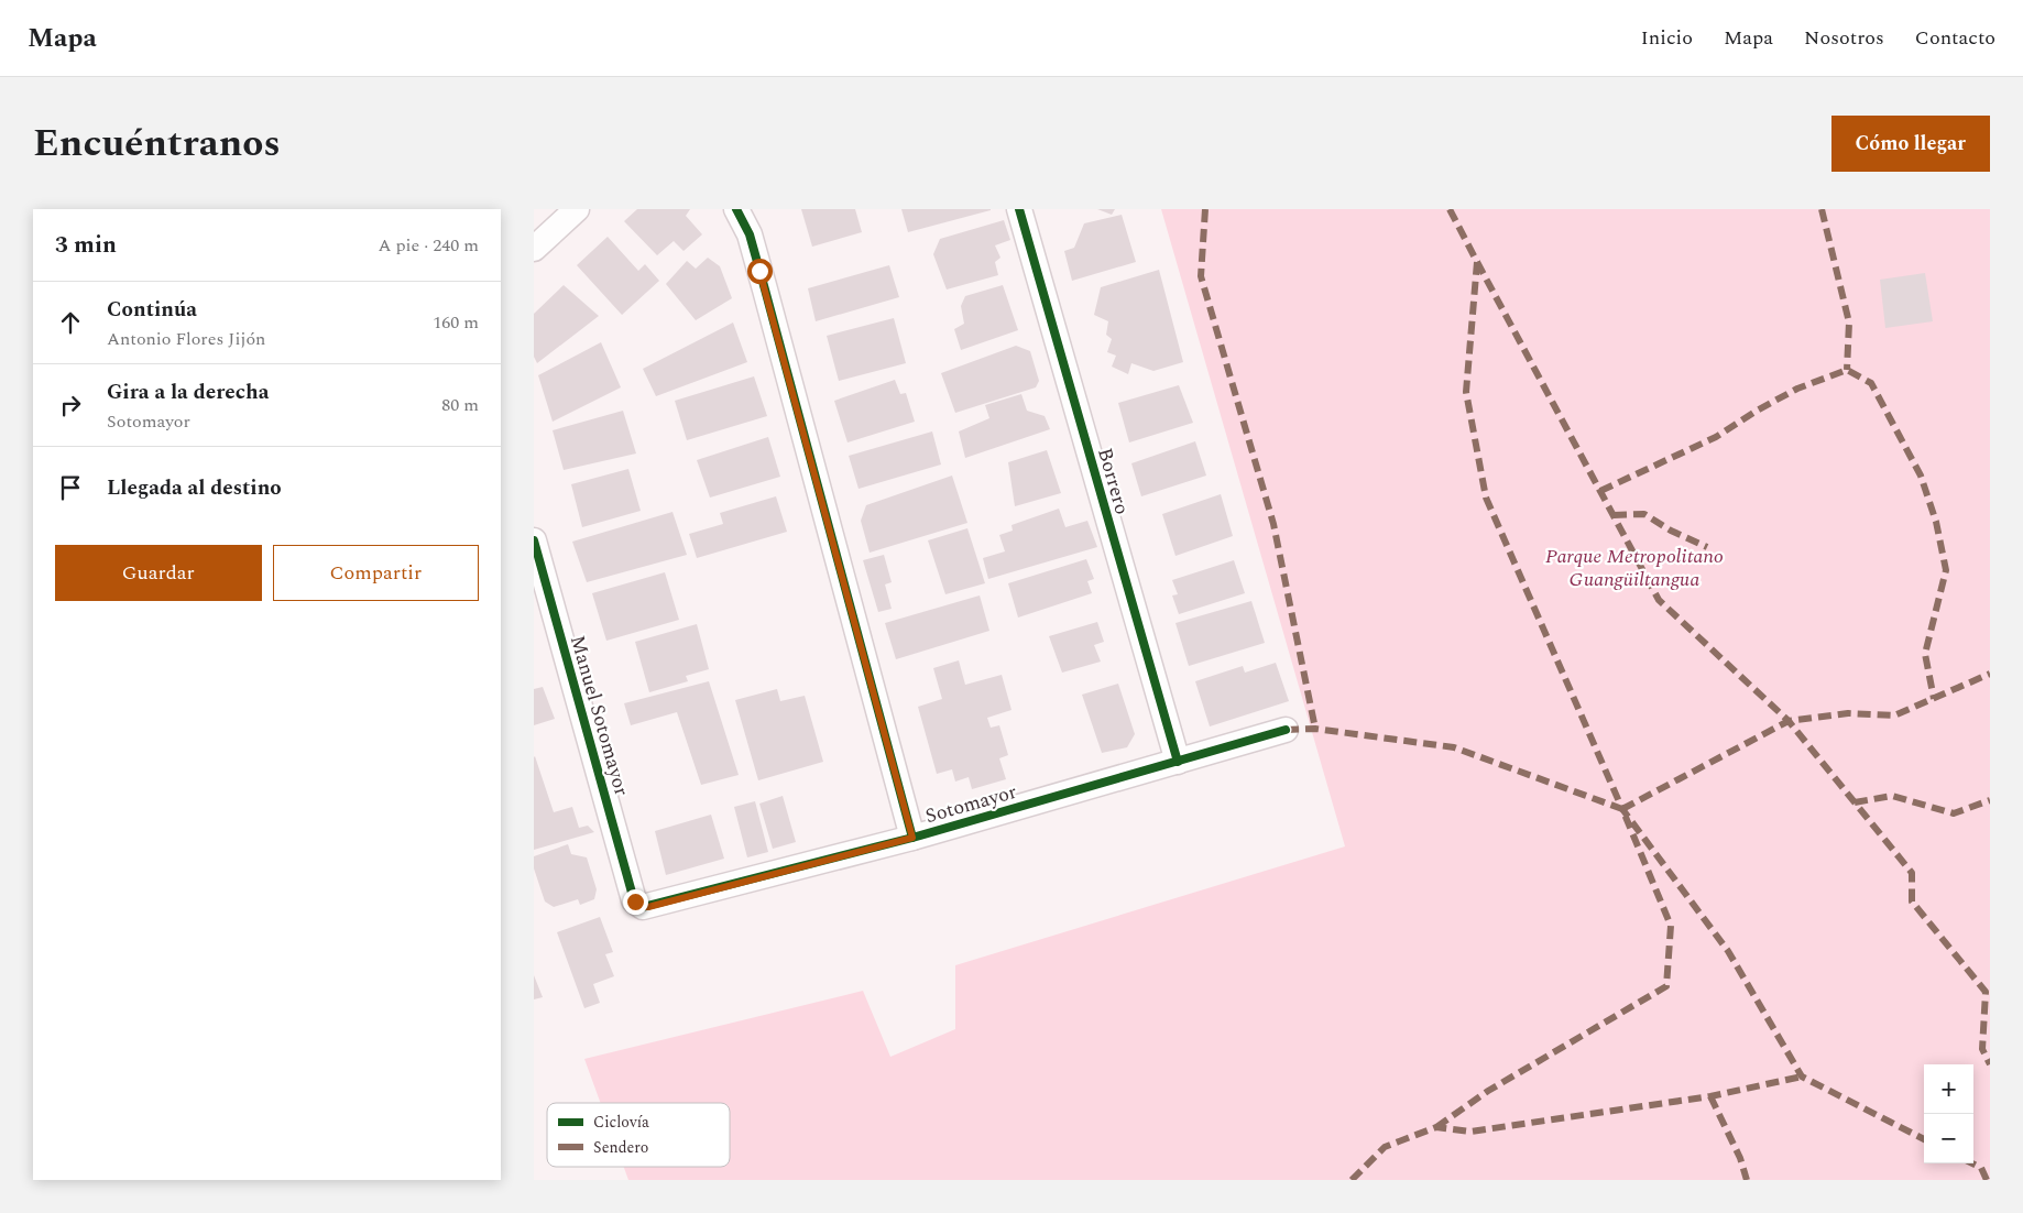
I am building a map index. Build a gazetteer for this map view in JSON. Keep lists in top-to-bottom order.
{
  "streets": {
    "street": ["Borrero", "Manuel Sotomayor", "Sotomayor"]
  },
  "crossings": [
    ["Borrero", "Sotomayor"],
    ["Manuel Sotomayor", "Sotomayor"]
  ],
  "parks": ["Parque Metropolitano Guangüiltangua"],
  "legend": ["Ciclovía", "Sendero"],
  "page": {
    "header": "Mapa",
    "nav": [
      "Inicio",
      "Mapa",
      "Nosotros",
      "Contacto"
    ],
    "title": "Encuéntranos",
    "buttons": [
      "Cómo llegar",
      ["Guardar", "Compartir"]
    ],
    "heading": ["3 min", "A pie · 240 m"],
    "list": [
      ["Continúa", "Antonio Flores Jijón", "160 m"],
      ["Gira a la derecha", "Sotomayor", "80 m"],
      "Llegada al destino"
    ],
    "map_buttons": ["+", "−"]
  }
}
